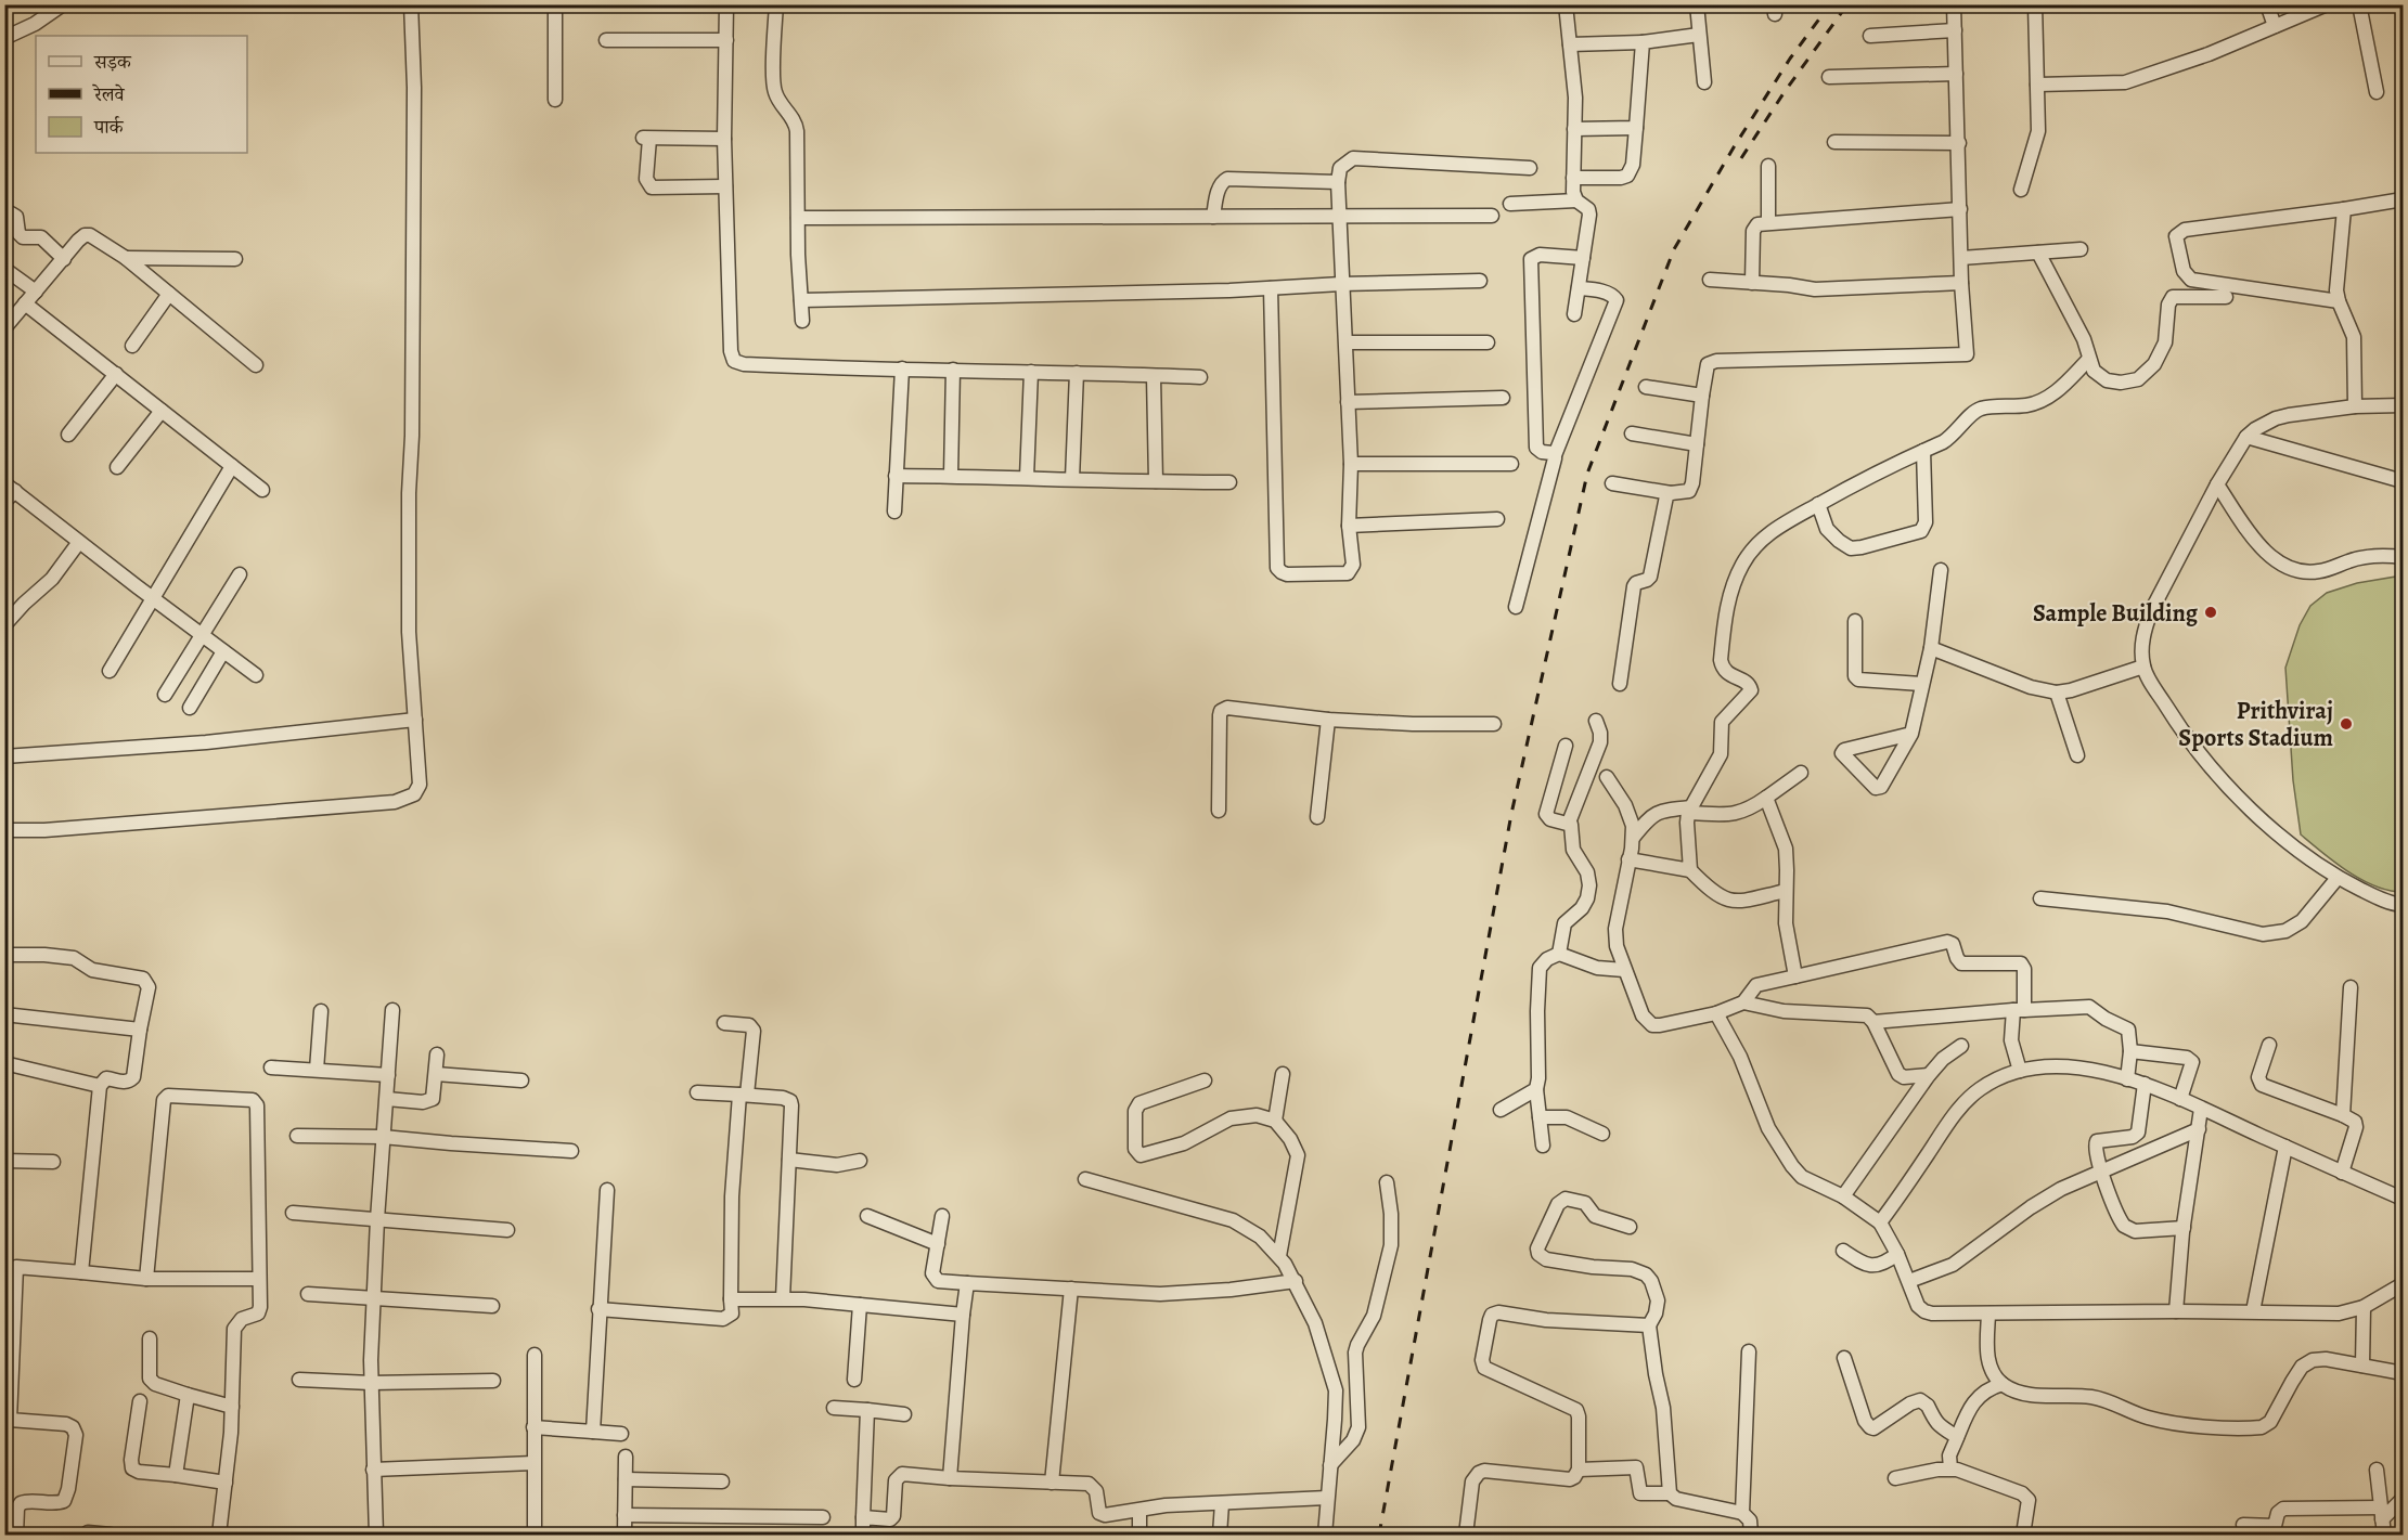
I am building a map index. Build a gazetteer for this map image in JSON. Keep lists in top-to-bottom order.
{
  "places": ["Sample Building", "Prithviraj Sports Stadium"],
  "legend": ["सड़क", "रेलवे", "पार्क"]
}
